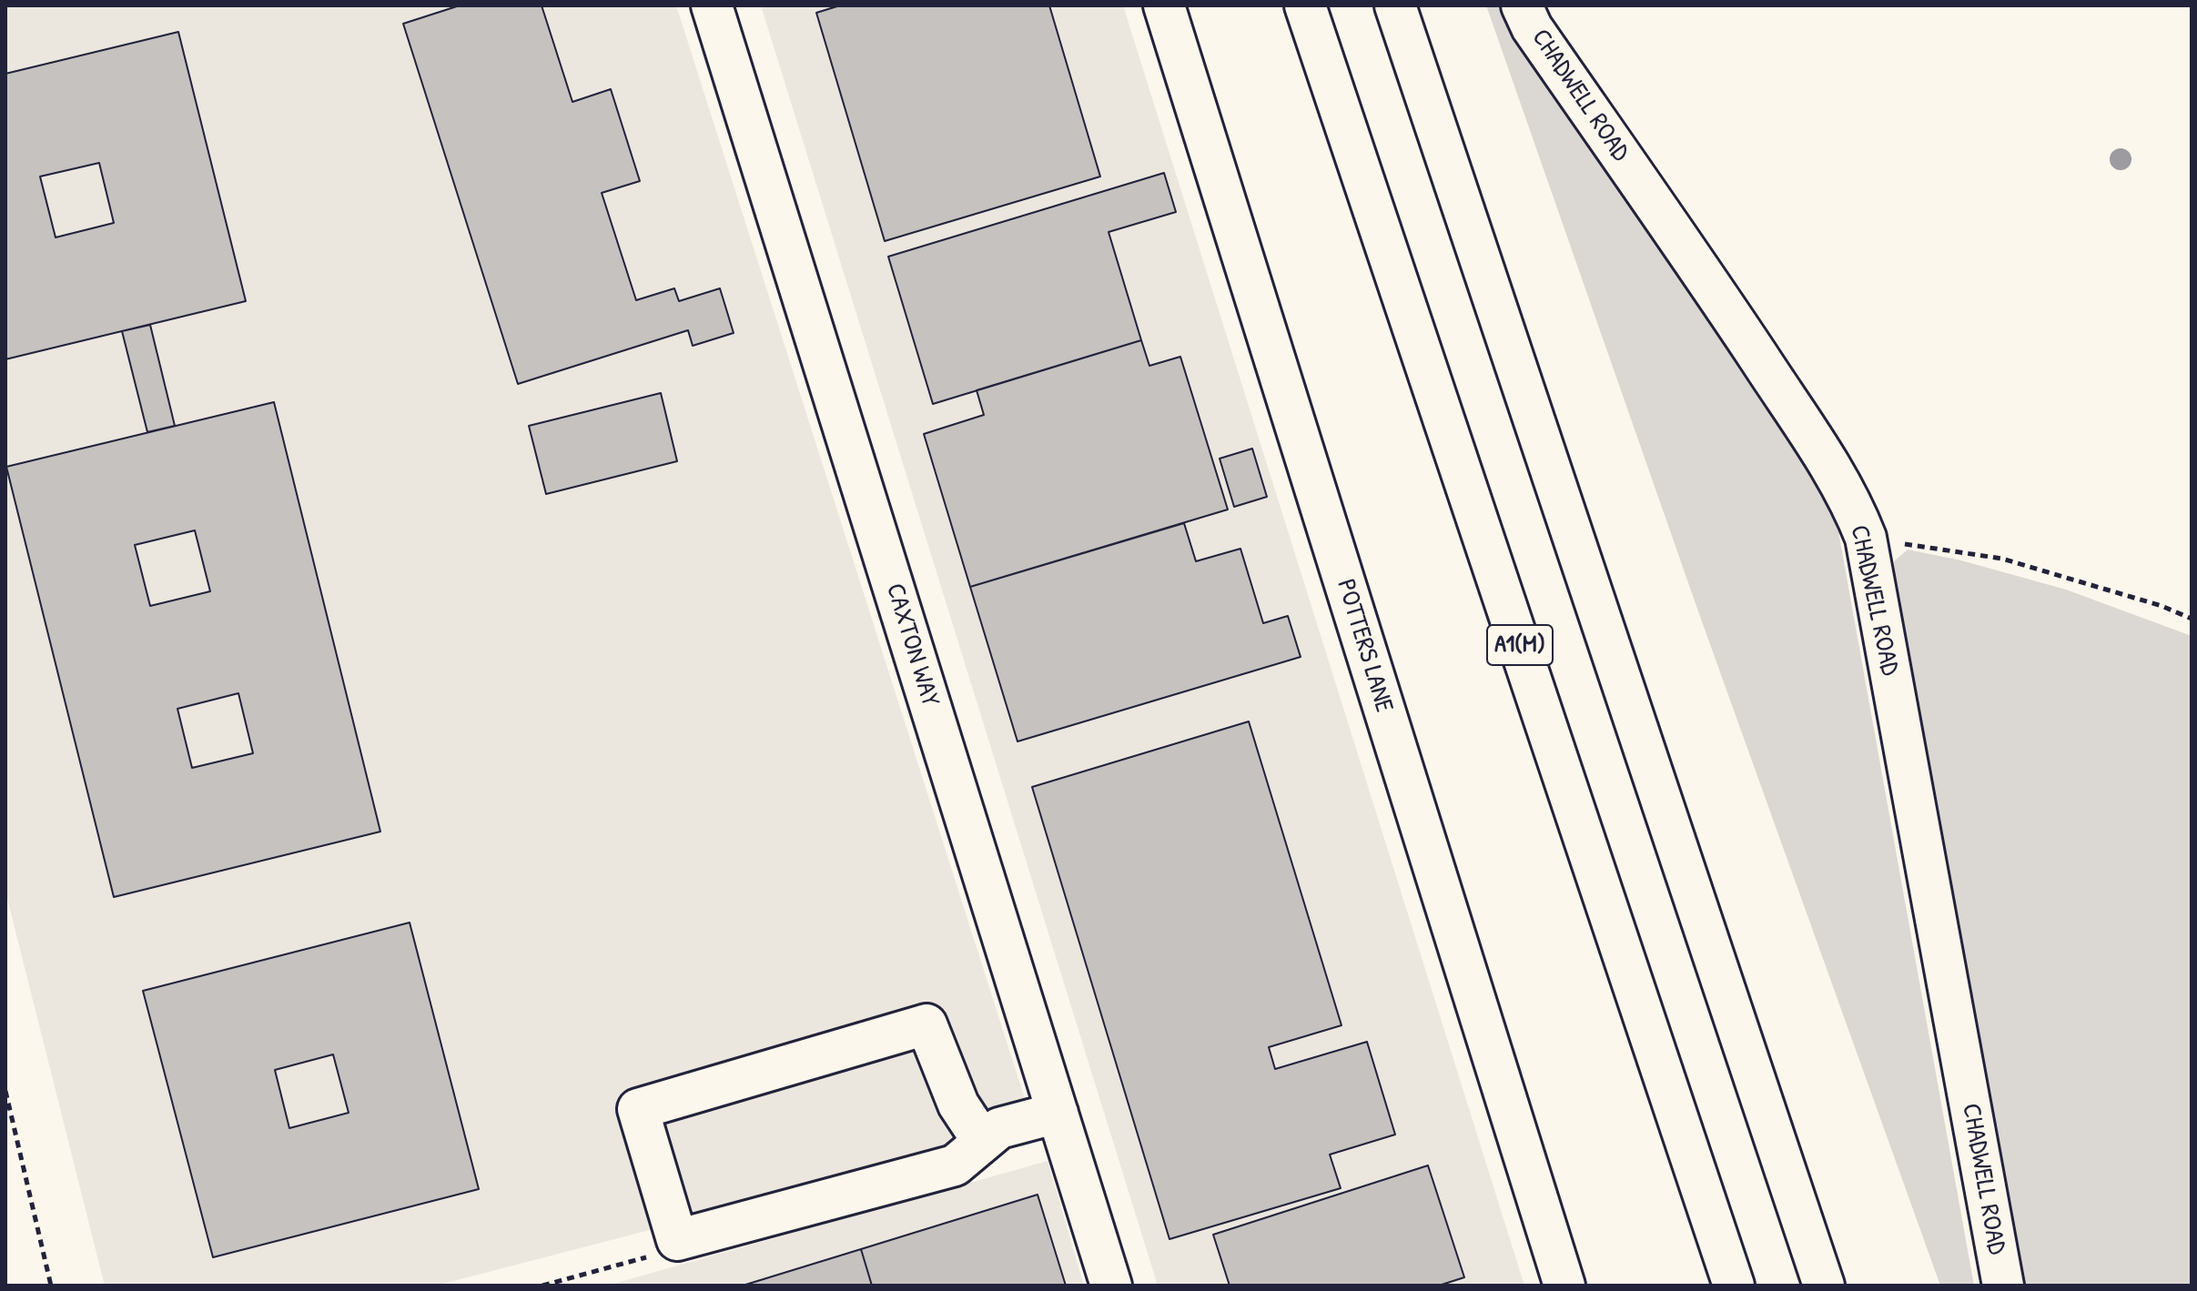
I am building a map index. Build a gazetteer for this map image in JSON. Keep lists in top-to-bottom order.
{
  "streets": {
    "main road": [
      "CHADWELL ROAD",
      "CAXTON WAY",
      "A1(M)",
      "POTTERS LANE"
    ]
  }
}
